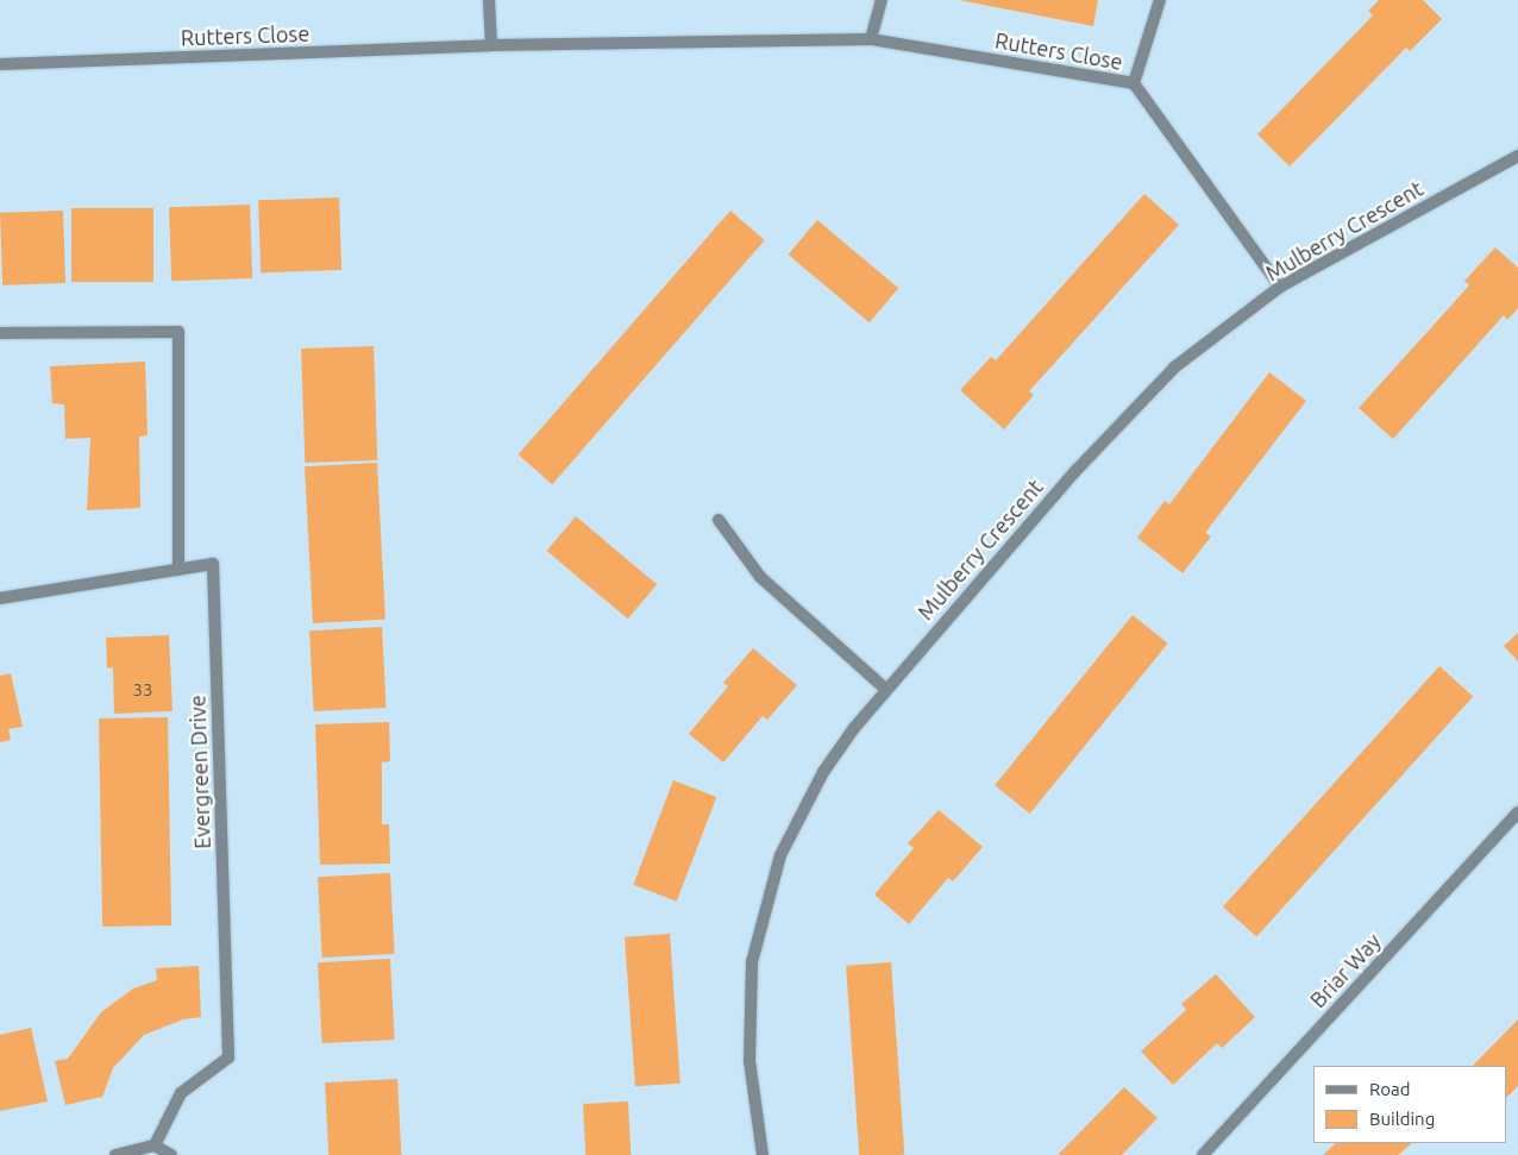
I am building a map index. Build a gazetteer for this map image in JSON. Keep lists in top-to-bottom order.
{
  "streets": {
    "street": [
      "Rutters Close",
      "Mulberry Crescent",
      "Evergreen Drive",
      "Briar Way"
    ]
  },
  "crossings": [
    ["Rutters Close", "Mulberry Crescent"]
  ],
  "house_numbers": ["33"],
  "legend": ["Road", "Building"]
}
